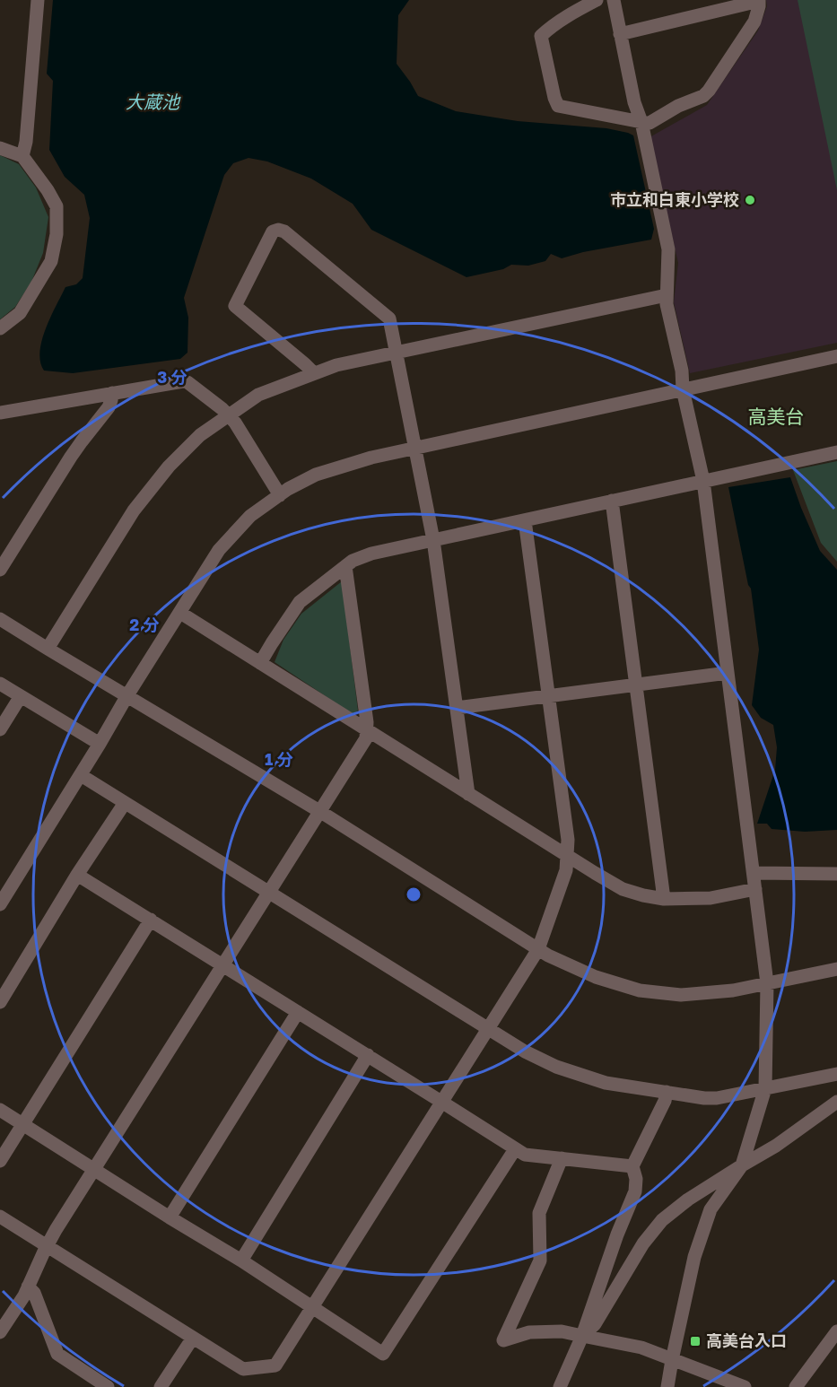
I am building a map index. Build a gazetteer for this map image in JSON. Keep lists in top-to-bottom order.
{
  "districts": ["高美台"],
  "water": ["大蔵池"],
  "places": {
    "other": ["市立和白東小学校"],
    "transit": ["高美台入口"]
  },
  "rings": ["3 分", "2 分", "1 分"]
}
